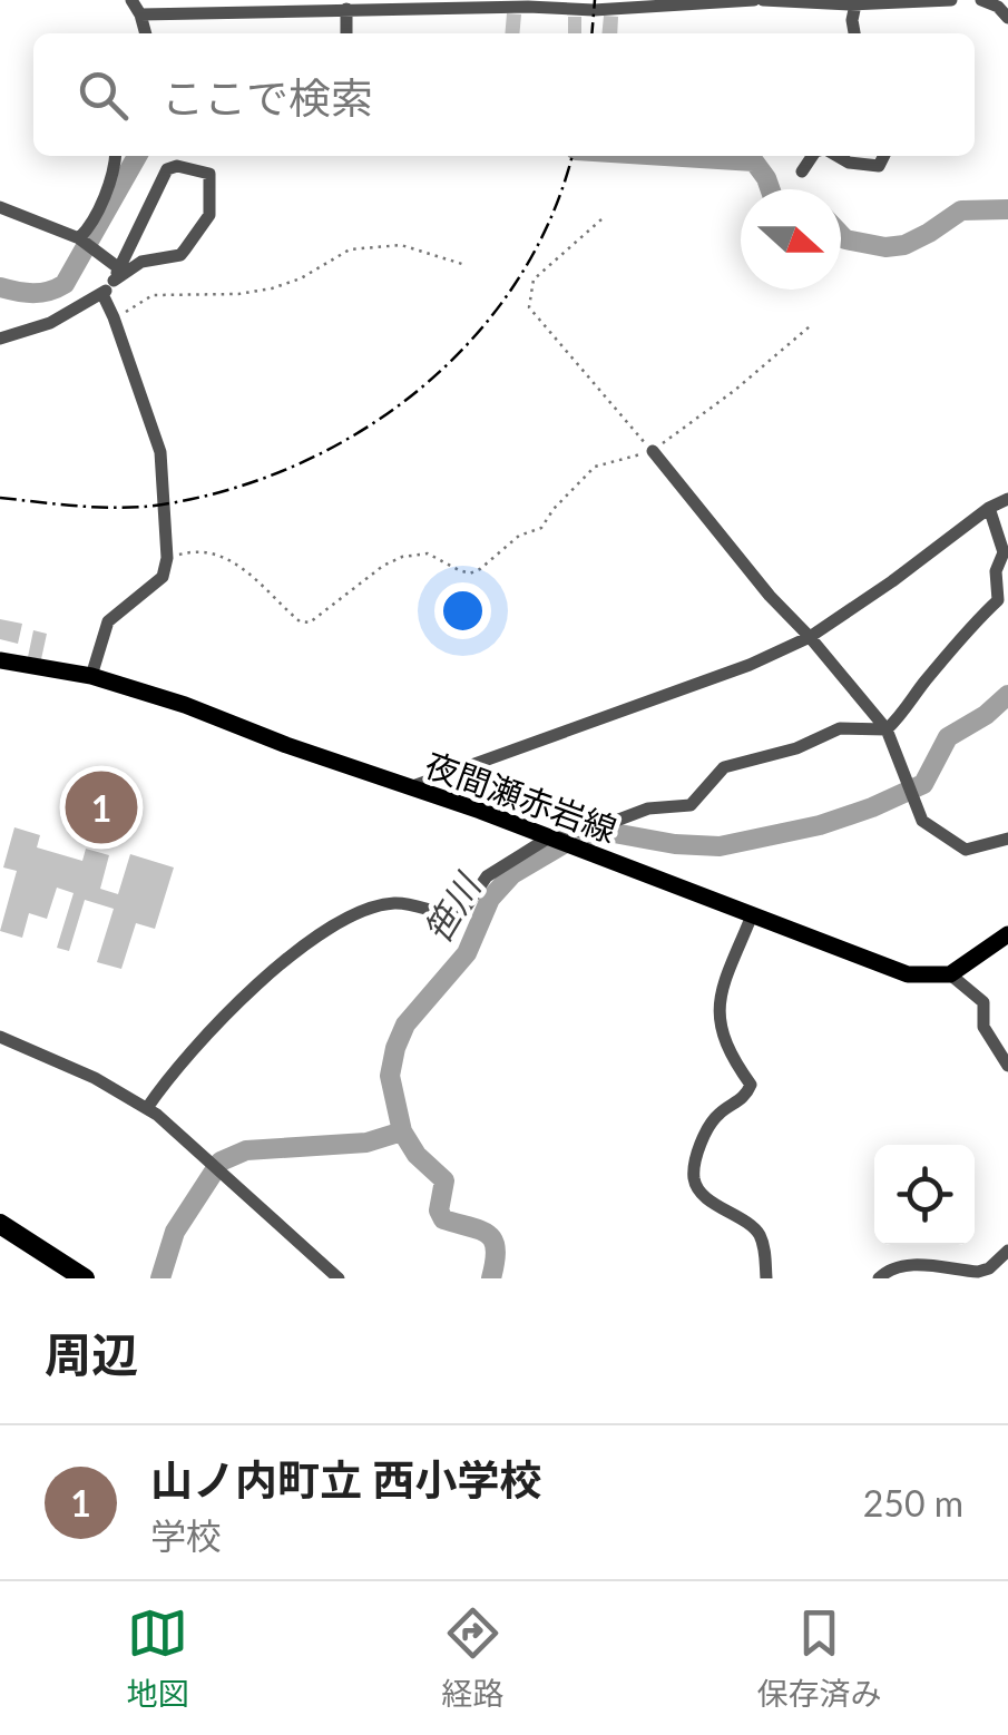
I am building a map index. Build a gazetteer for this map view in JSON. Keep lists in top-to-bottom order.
{
  "streets": {
    "main road": ["夜間瀬赤岩線"]
  },
  "water": ["笹川"],
  "north": "right",
  "page": {
    "search": "ここで検索",
    "pins": "1",
    "heading": "周辺",
    "list": [
      {
        "mark": "1",
        "name": "山ノ内町立 西小学校",
        "note": "学校",
        "value": "250 m"
      }
    ],
    "nav": ["地図", "経路", "保存済み"]
  }
}
